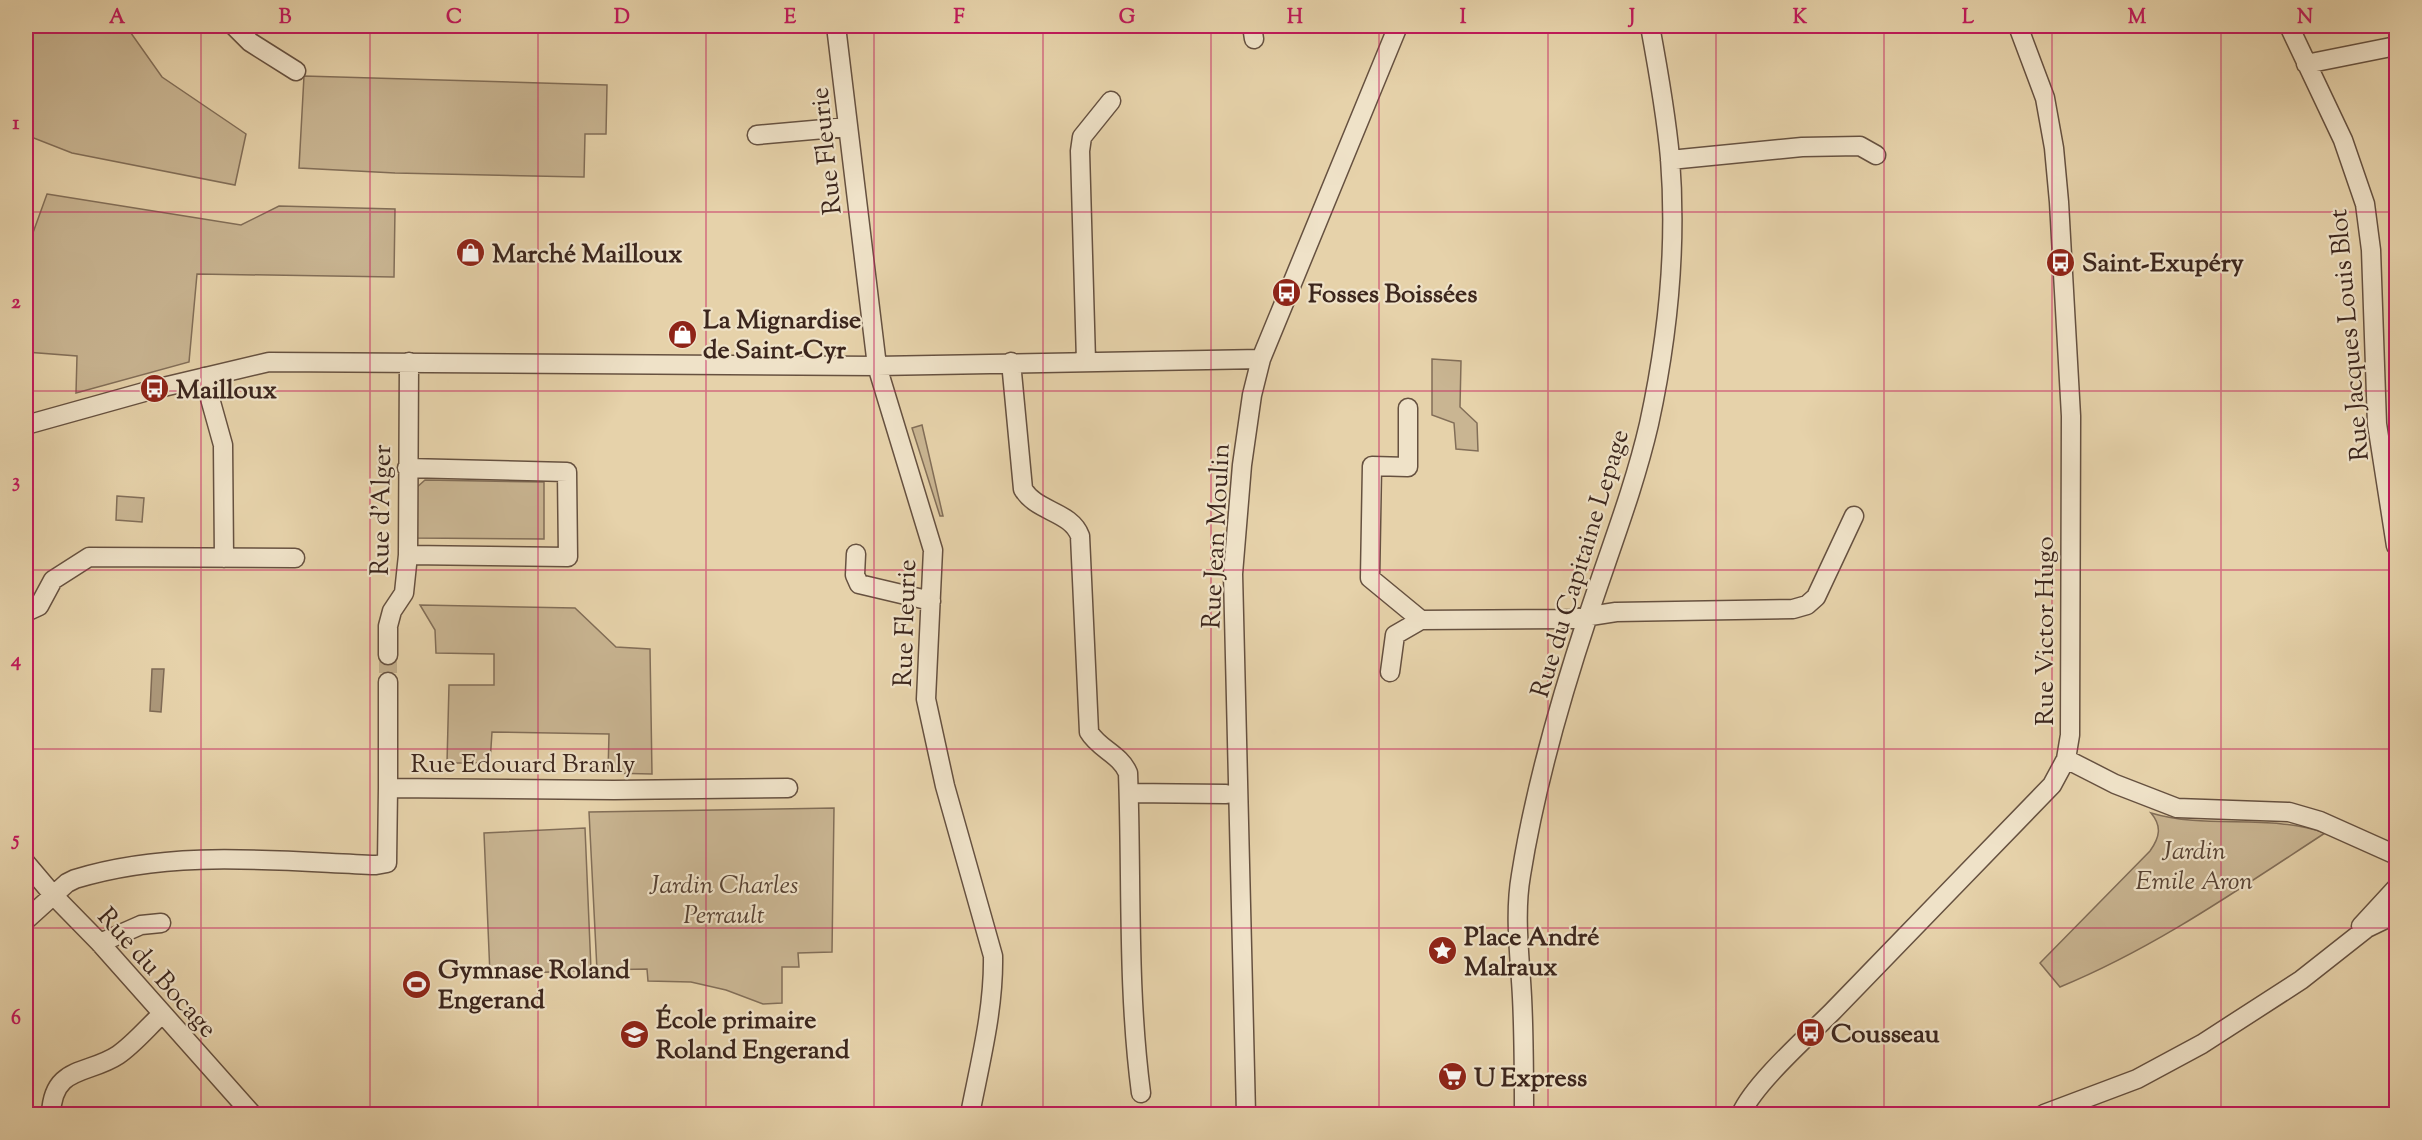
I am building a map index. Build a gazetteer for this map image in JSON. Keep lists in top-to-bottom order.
{
  "streets": {
    "street": [
      "Rue Fleurie",
      "Rue Jacques Louis Blot",
      "Rue d'Alger",
      "Rue Jean Moulin",
      "Rue du Capitaine Lepage",
      "Rue Victor Hugo",
      "Rue Edouard Branly",
      "Rue du Bocage"
    ]
  },
  "crossings": [
    ["Rue Edouard Branly", "Rue du Bocage"]
  ],
  "parks": ["Jardin Emile Aron", "Jardin Charles Perrault"],
  "places": {
    "shop": ["Marché Mailloux", "La Mignardise de Saint-Cyr"],
    "bus stop": [
      "Saint-Exupéry",
      "Fosses Boissées",
      "Mailloux",
      "Cousseau"
    ],
    "place": ["Place André Malraux"],
    "sports": ["Gymnase Roland Engerand"],
    "school or university": ["École primaire Roland Engerand"],
    "supermarket": ["U Express"]
  },
  "grid": {
    "columns": [
      "A",
      "B",
      "C",
      "D",
      "E",
      "F",
      "G",
      "H",
      "I",
      "J",
      "K",
      "L",
      "M",
      "N"
    ],
    "rows": [
      "1",
      "2",
      "3",
      "4",
      "5",
      "6"
    ]
  }
}
